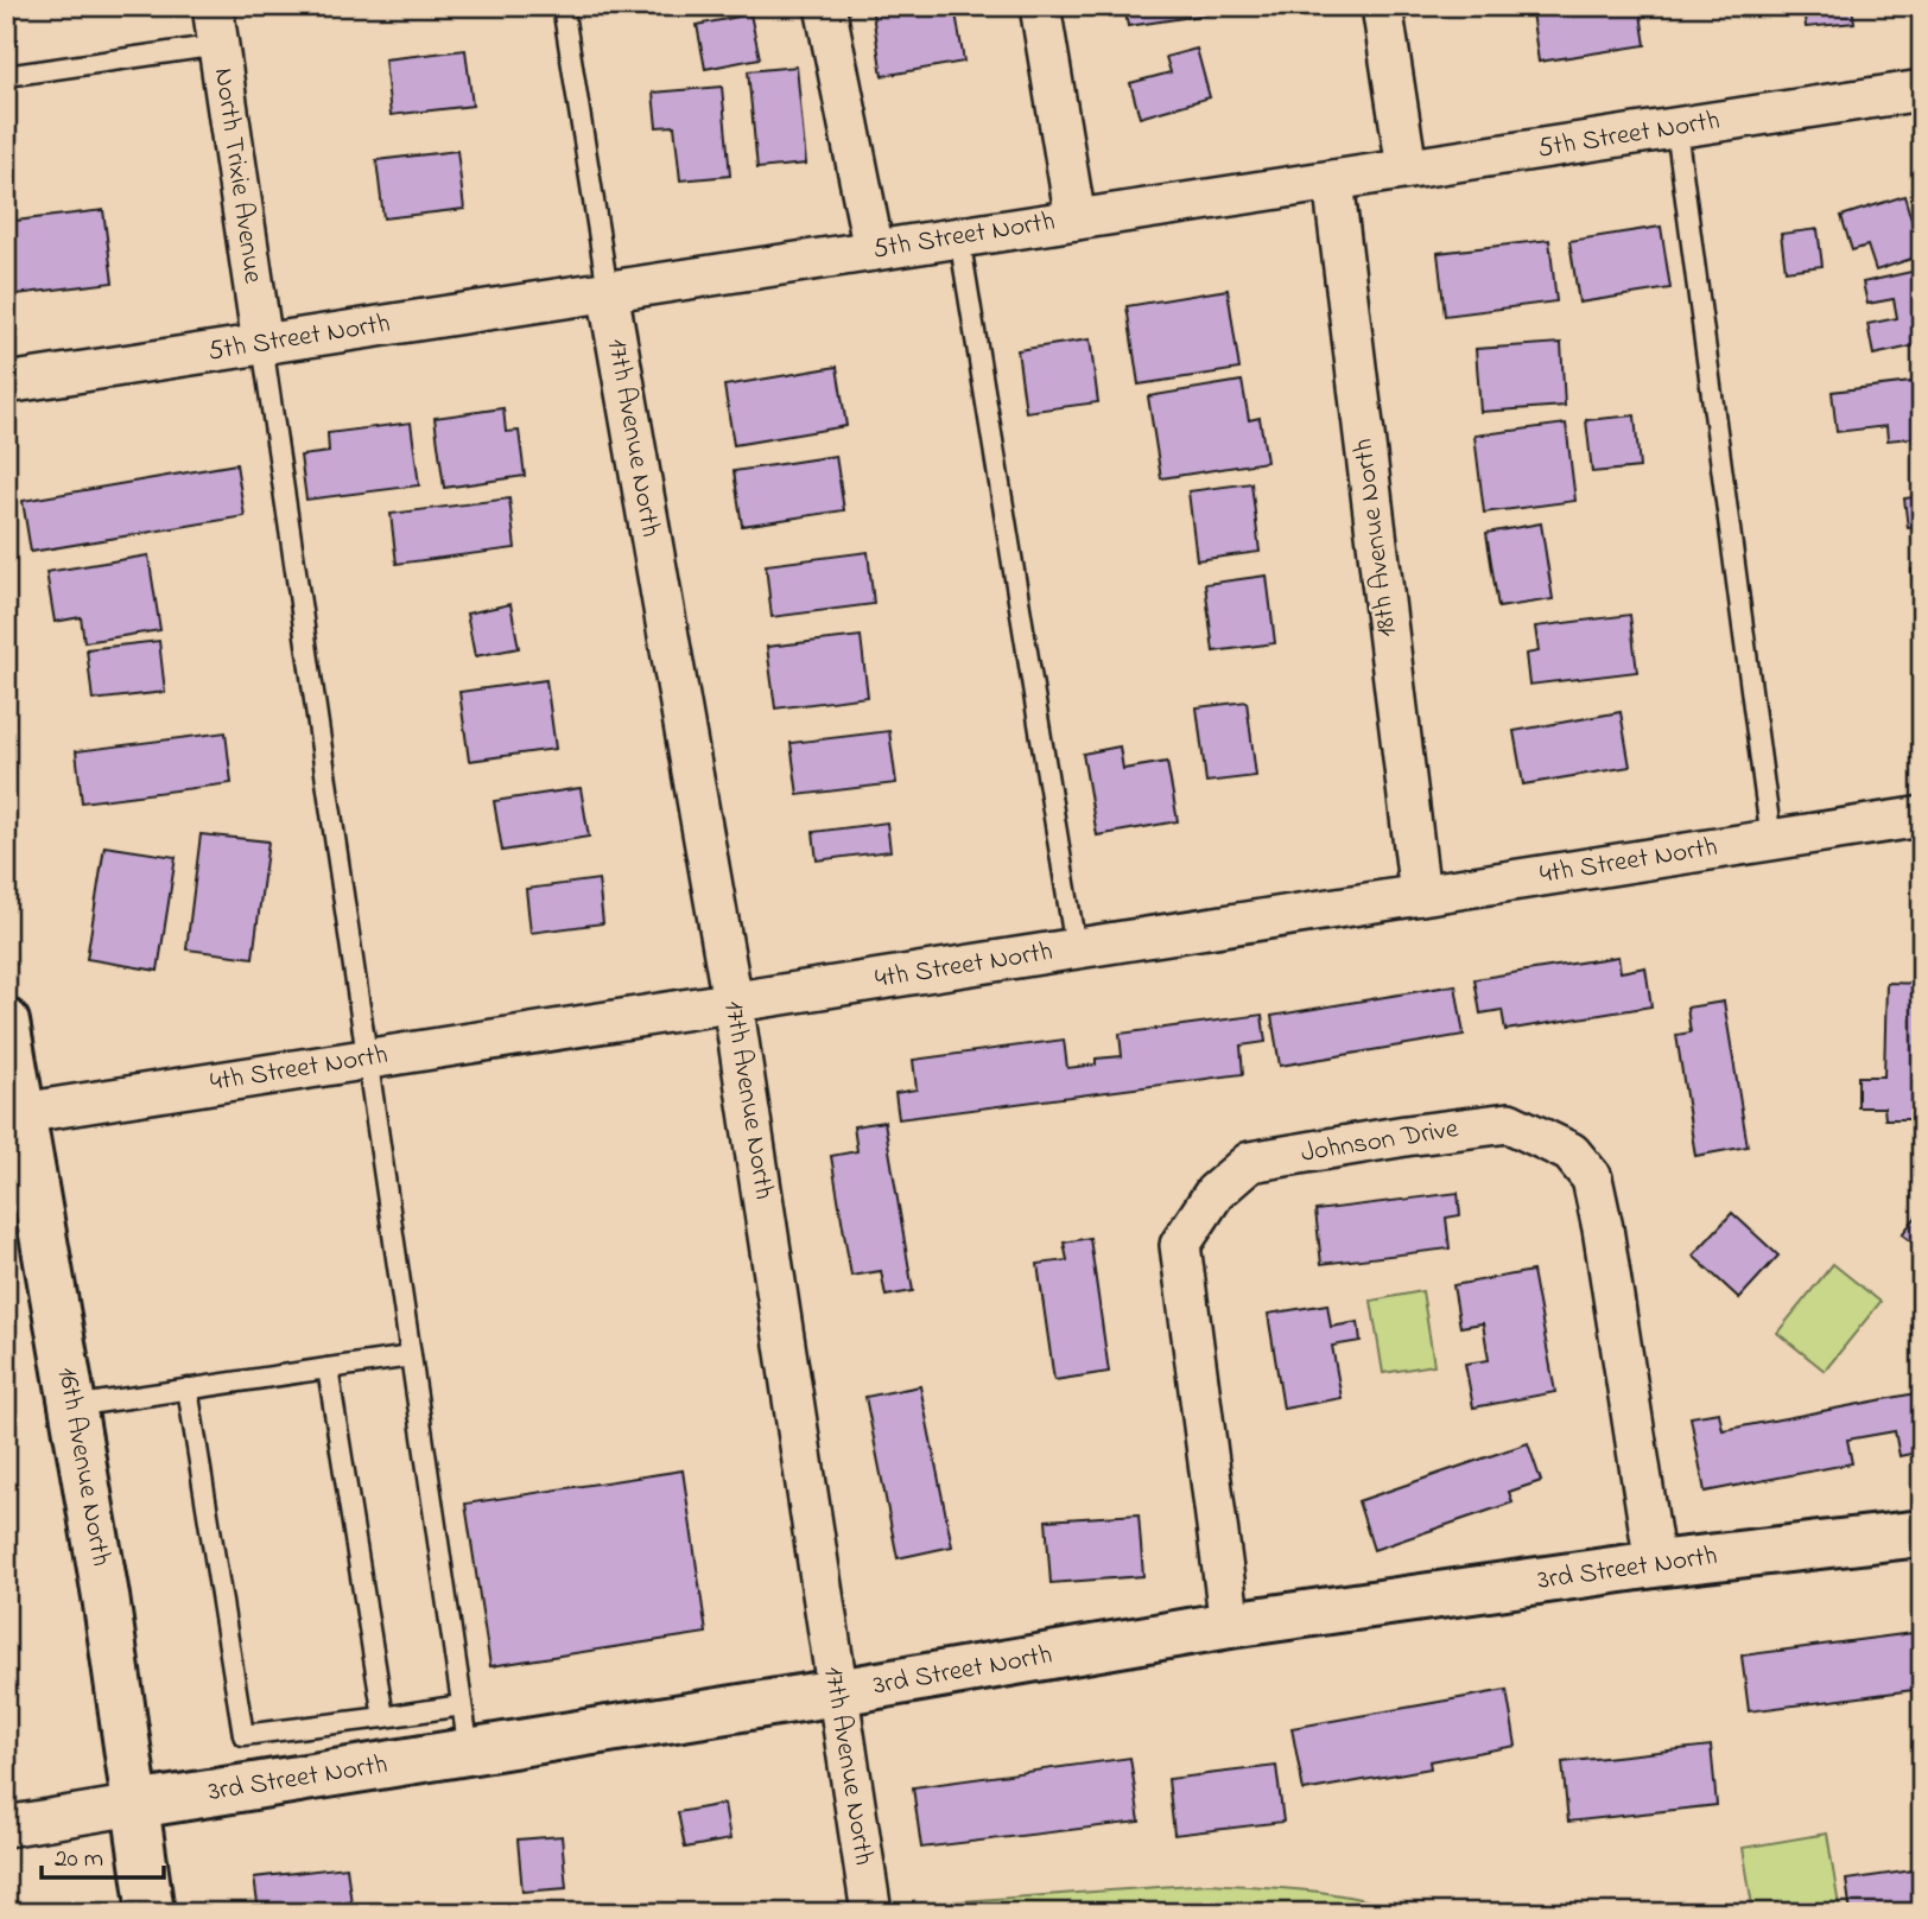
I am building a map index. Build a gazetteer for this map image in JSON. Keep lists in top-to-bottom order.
{
  "streets": {
    "street": [
      "5th Street North",
      "North Trixie Avenue",
      "17th Avenue North",
      "18th Avenue North",
      "4th Street North",
      "Johnson Drive",
      "16th Avenue North",
      "3rd Street North"
    ]
  },
  "crossings": [
    ["5th Street North", "North Trixie Avenue"],
    ["5th Street North", "17th Avenue North"],
    ["5th Street North", "18th Avenue North"],
    ["17th Avenue North", "4th Street North"],
    ["17th Avenue North", "3rd Street North"],
    ["18th Avenue North", "4th Street North"],
    ["4th Street North", "16th Avenue North"],
    ["Johnson Drive", "3rd Street North"],
    ["16th Avenue North", "3rd Street North"]
  ],
  "scale_bar": "20 m"
}
